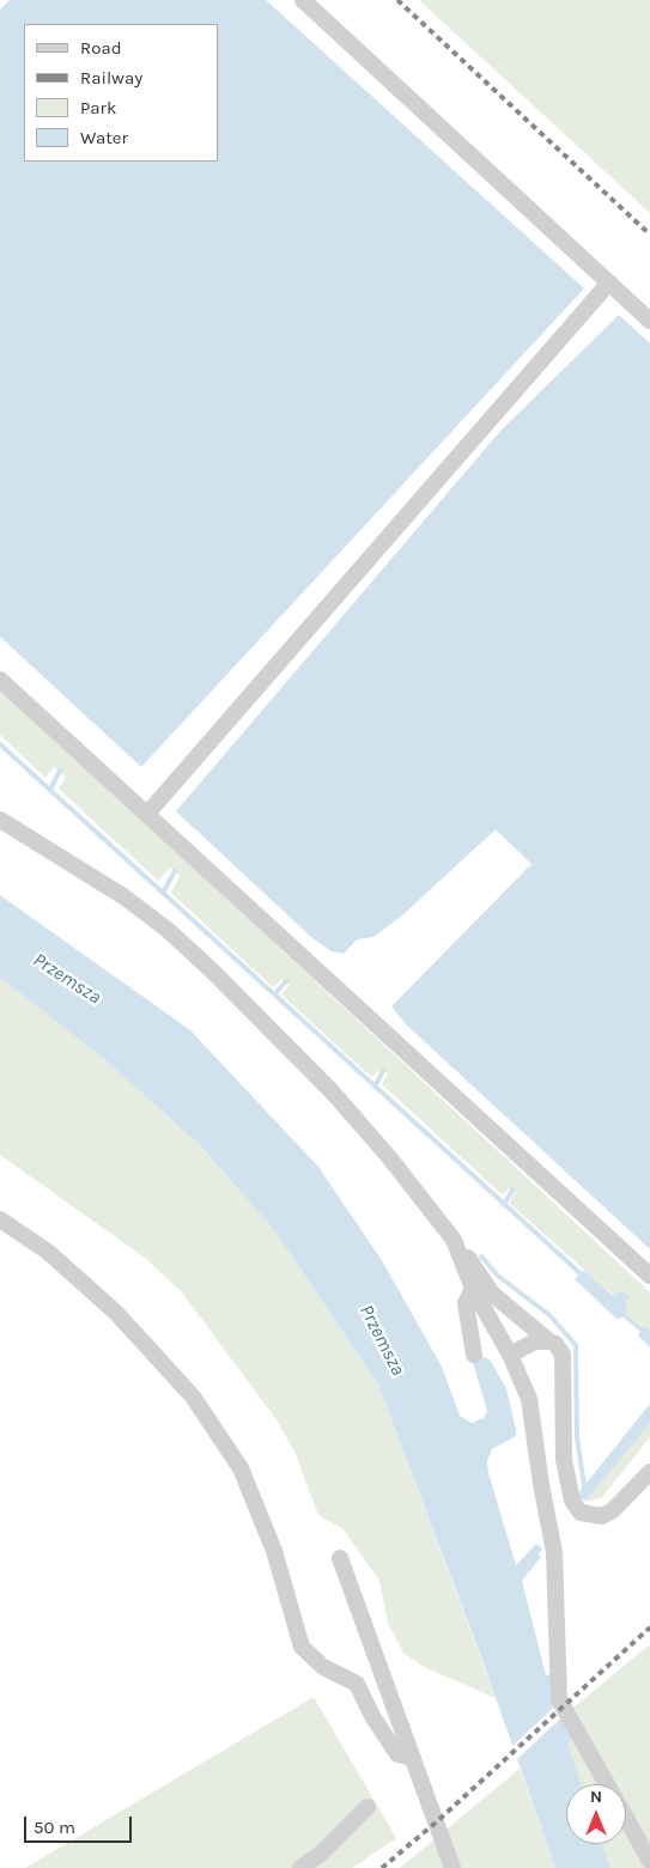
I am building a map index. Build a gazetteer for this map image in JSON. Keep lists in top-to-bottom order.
{
  "water": ["Przemsza"],
  "legend": [
    "Road",
    "Railway",
    "Park",
    "Water"
  ],
  "scale_bar": "50 m",
  "north": "top"
}
